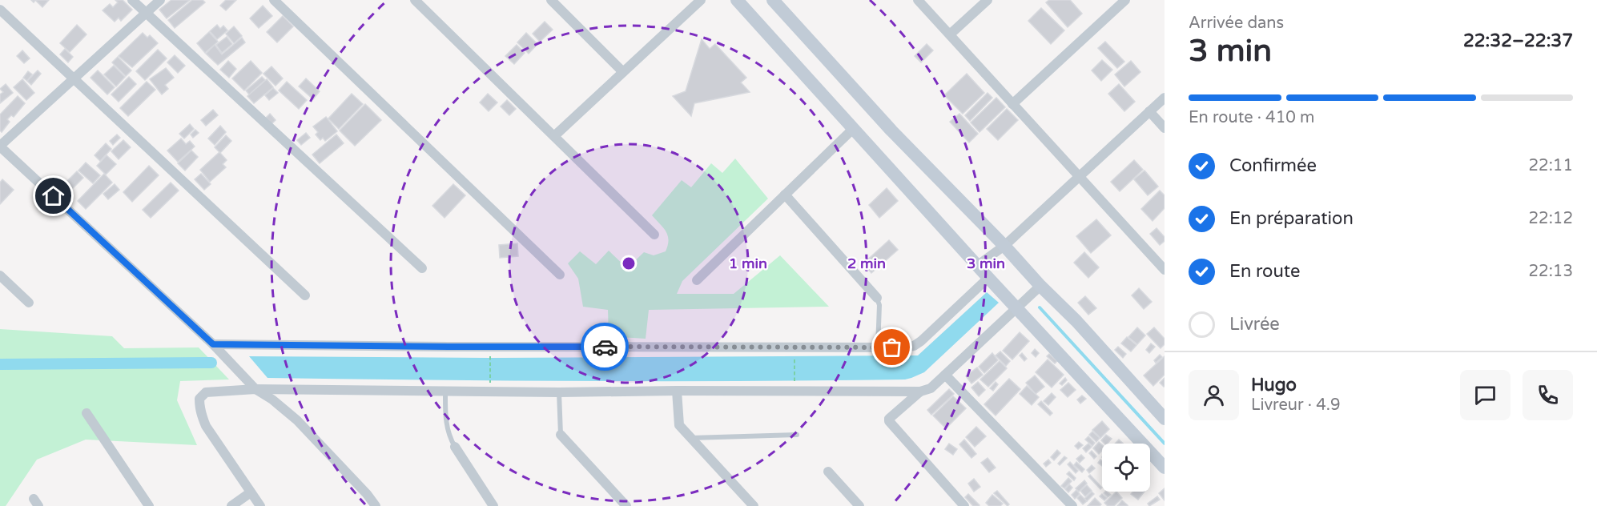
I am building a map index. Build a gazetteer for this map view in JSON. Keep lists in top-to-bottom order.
{
  "page": {
    "heading": ["3 min", "Arrivée dans", "22:32–22:37"],
    "panel": ["Hugo", "Livreur · 4.9"],
    "bar": "En route · 410 m",
    "list": [
      ["Confirmée", "22:11"],
      ["En préparation", "22:12"],
      ["En route", "22:13"],
      "Livrée"
    ]
  },
  "rings": ["1 min", "2 min", "3 min"]
}
